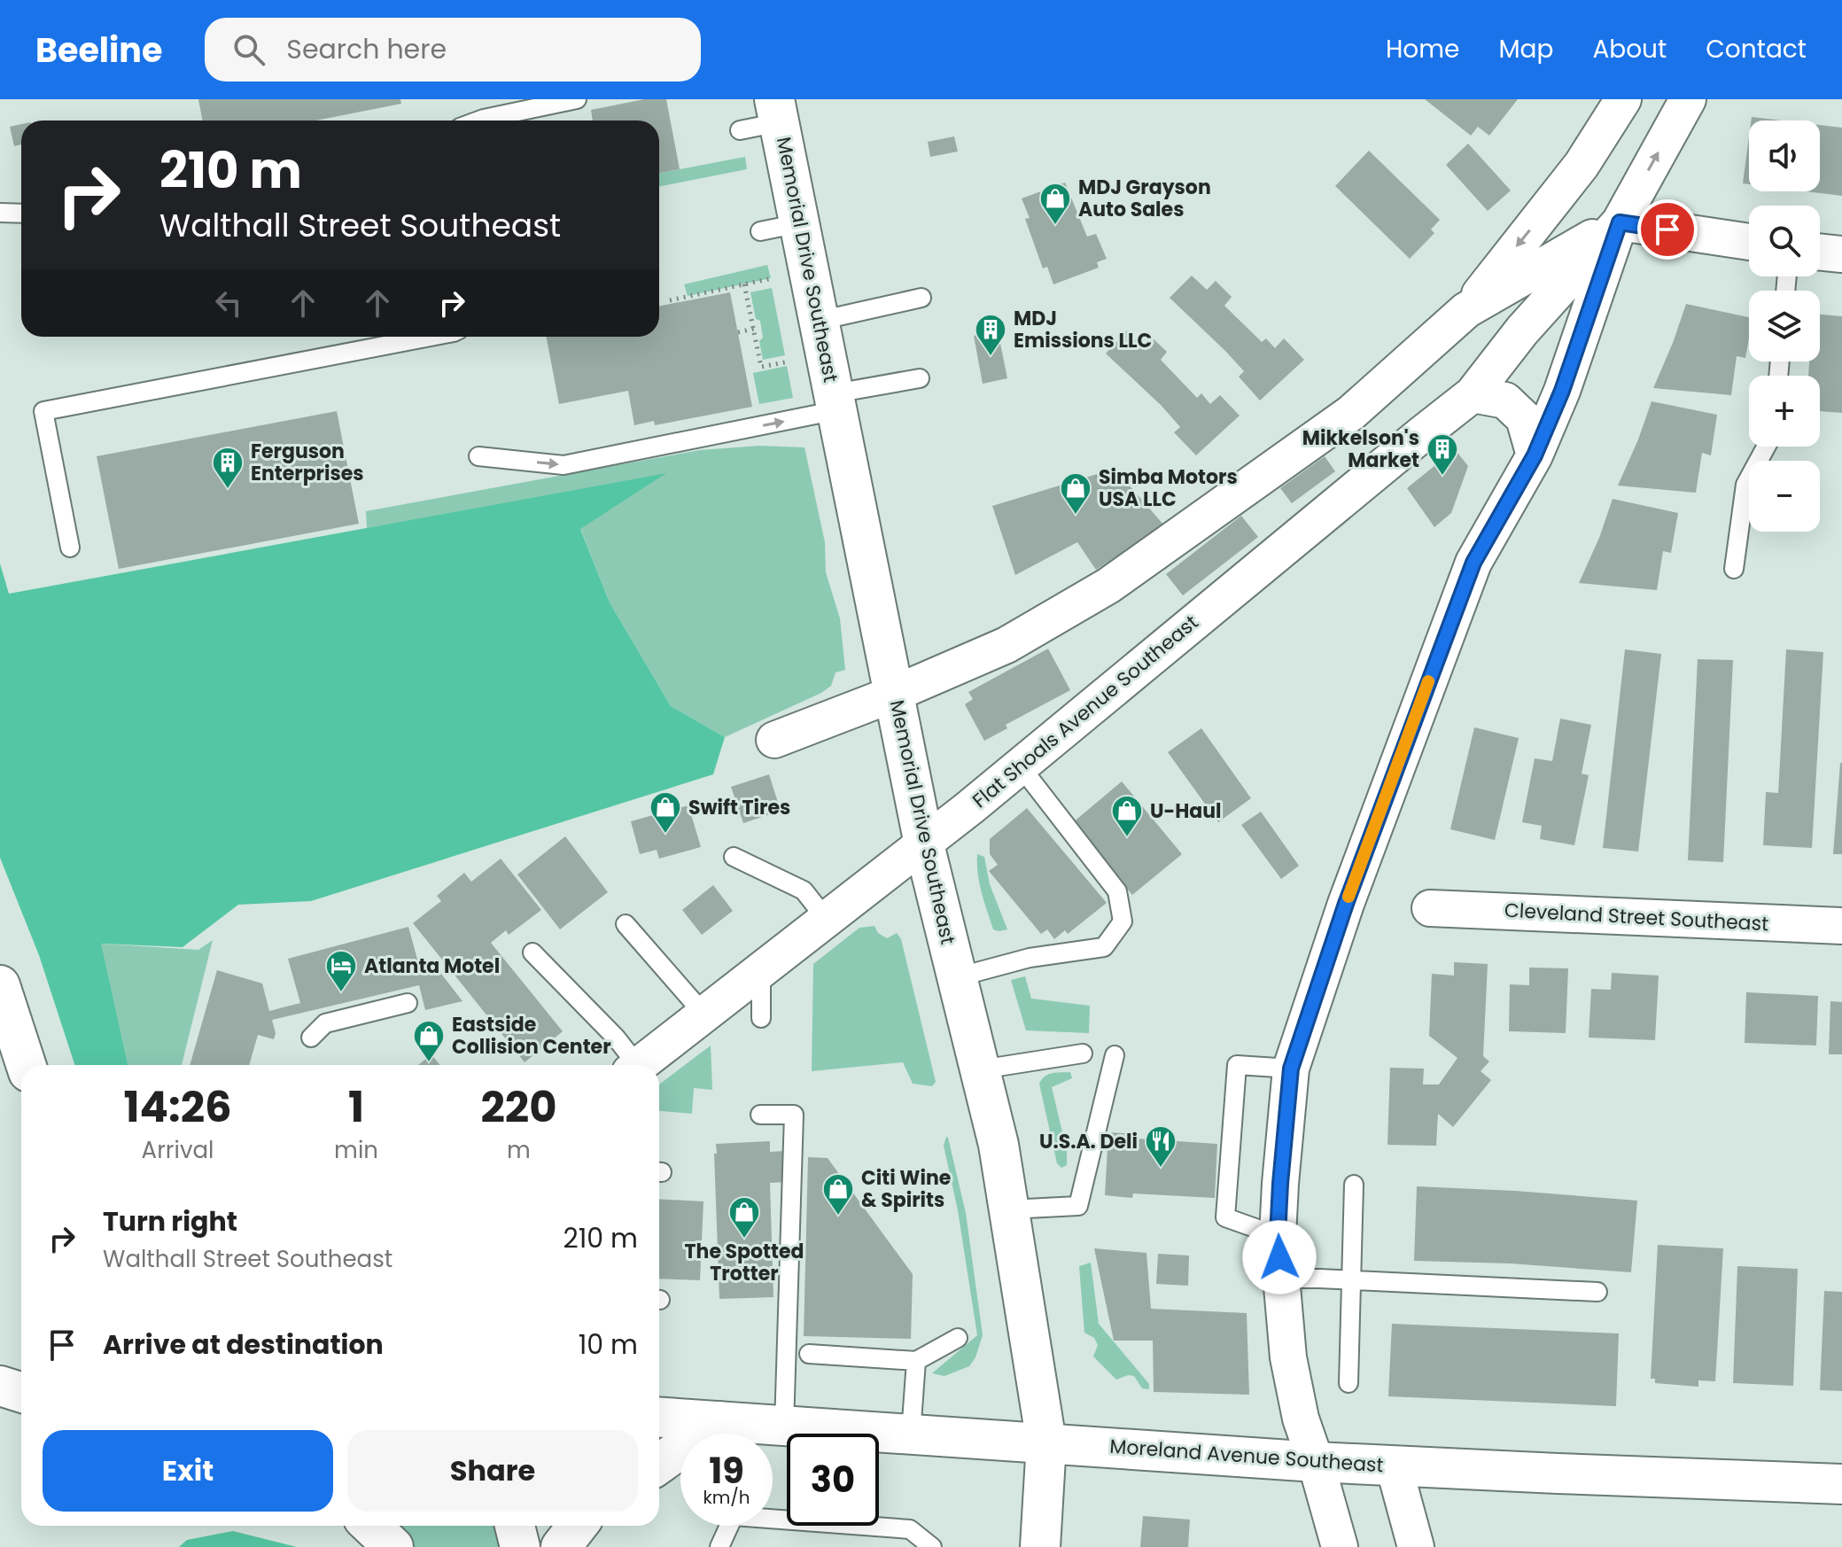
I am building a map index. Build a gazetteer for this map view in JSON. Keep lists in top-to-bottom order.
{
  "streets": {
    "main road": ["Memorial Drive Southeast", "Moreland Avenue Southeast"],
    "street": ["Flat Shoals Avenue Southeast", "Cleveland Street Southeast"]
  },
  "crossings": [
    ["Memorial Drive Southeast", "Flat Shoals Avenue Southeast"],
    ["Memorial Drive Southeast", "Moreland Avenue Southeast"]
  ],
  "places": {
    "shop": [
      "MDJ Grayson Auto Sales",
      "Simba Motors USA LLC",
      "Swift Tires",
      "U-Haul",
      "Eastside Collision Center",
      "Citi Wine & Spirits",
      "The Spotted Trotter"
    ],
    "building": ["MDJ Emissions LLC", "Mikkelson's Market", "Ferguson Enterprises"],
    "hotel": ["Atlanta Motel"],
    "restaurant": ["U.S.A. Deli"]
  },
  "page": {
    "header": "Beeline",
    "search": "Search here",
    "nav": [
      "Home",
      "Map",
      "About",
      "Contact"
    ],
    "map_buttons": ["+", "−"],
    "turn": ["210 m", "Walthall Street Southeast"],
    "eta": [
      "14:26",
      "Arrival",
      "1",
      "min",
      "220",
      "m"
    ],
    "list": [
      {
        "name": "Turn right",
        "note": "Walthall Street Southeast",
        "value": "210 m"
      },
      {
        "name": "Arrive at destination",
        "value": "10 m"
      }
    ],
    "buttons": ["Exit", "Share"],
    "speed": "19 km/h",
    "limit": "30"
  }
}
